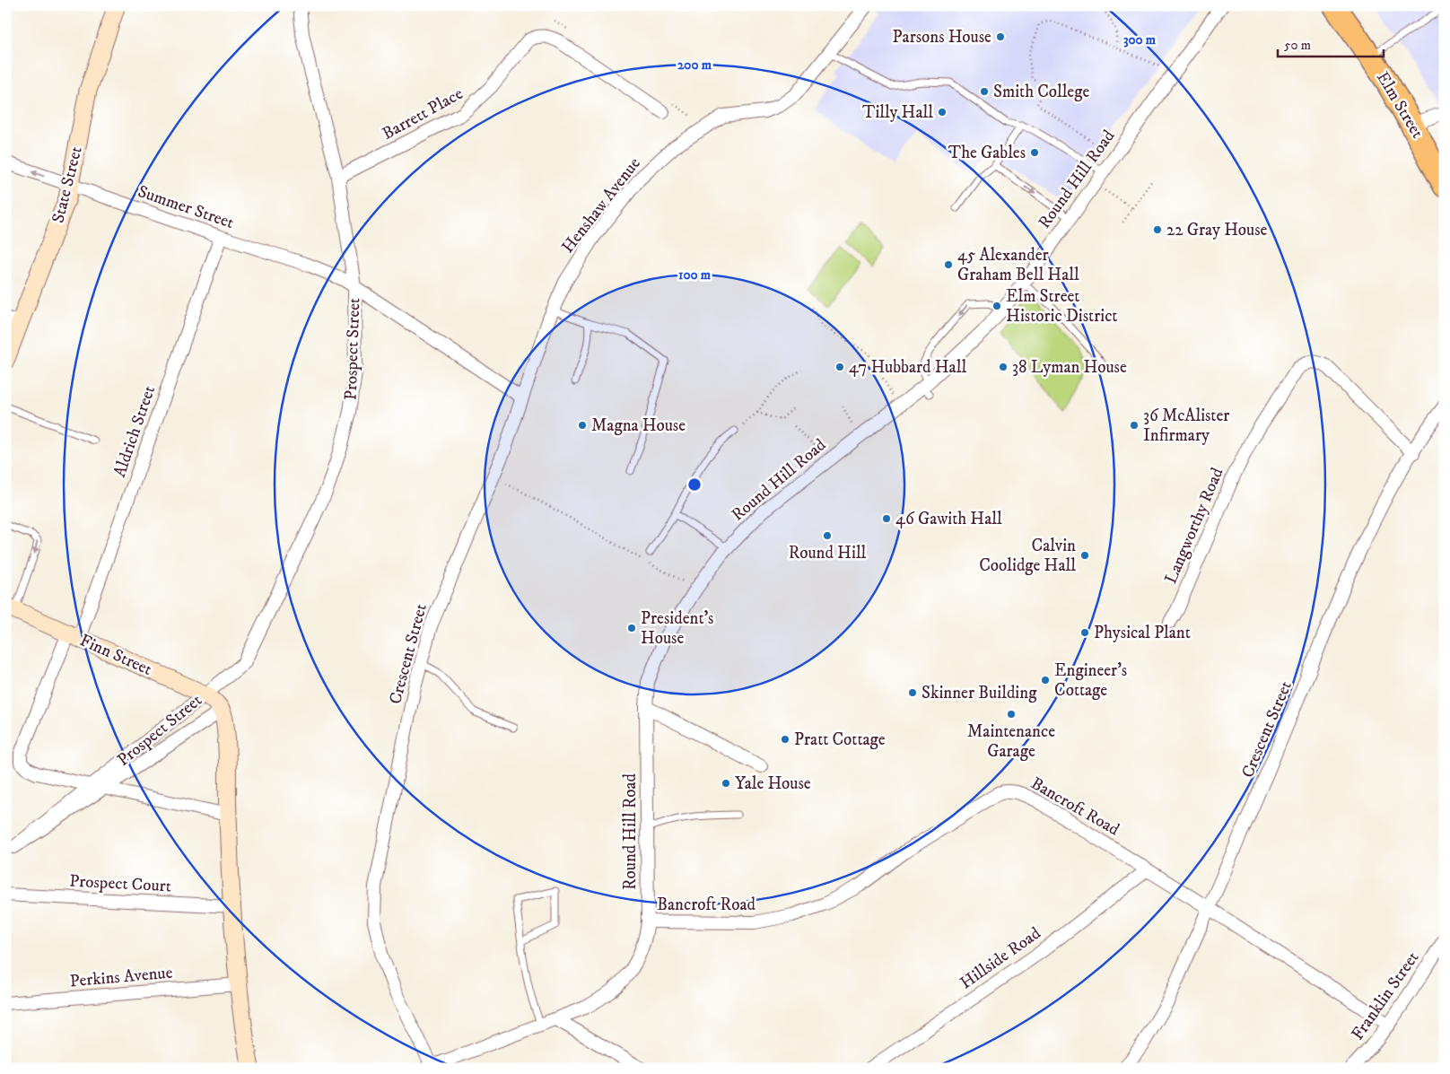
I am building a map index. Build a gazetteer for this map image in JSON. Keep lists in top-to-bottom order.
{
  "streets": {
    "highway": ["Elm Street"],
    "main road": ["State Street", "Prospect Street", "Finn Street"],
    "street": [
      "Barrett Place",
      "Round Hill Road",
      "Henshaw Avenue",
      "Summer Street",
      "Aldrich Street",
      "Langworthy Road",
      "Crescent Street",
      "Bancroft Road",
      "Prospect Court",
      "Hillside Road",
      "Perkins Avenue",
      "Franklin Street"
    ]
  },
  "crossings": [
    ["Barrett Place", "Prospect Street"],
    ["Round Hill Road", "Crescent Street"],
    ["Round Hill Road", "Bancroft Road"],
    ["State Street", "Summer Street"],
    ["Henshaw Avenue", "Crescent Street"],
    ["Summer Street", "Prospect Street"],
    ["Summer Street", "Aldrich Street"],
    ["Prospect Street", "Aldrich Street"],
    ["Prospect Street", "Finn Street"],
    ["Prospect Street", "Prospect Court"],
    ["Prospect Street", "Perkins Avenue"],
    ["Aldrich Street", "Finn Street"],
    ["Langworthy Road", "Crescent Street"],
    ["Crescent Street", "Bancroft Road"],
    ["Bancroft Road", "Hillside Road"],
    ["Bancroft Road", "Franklin Street"]
  ],
  "places": [
    "Parsons House",
    "Smith College",
    "Tilly Hall",
    "The Gables",
    "22 Gray House",
    "45 Alexander Graham Bell Hall",
    "Elm Street Historic District",
    "47 Hubbard Hall",
    "38 Lyman House",
    "Magna House",
    "36 McAlister Infirmary",
    "46 Gawith Hall",
    "Round Hill",
    "Calvin Coolidge Hall",
    "President's House",
    "Physical Plant",
    "Engineer's Cottage",
    "Skinner Building",
    "Maintenance Garage",
    "Pratt Cottage",
    "Yale House"
  ],
  "scale_bar": "50 m",
  "rings": ["300 m", "200 m", "100 m"]
}
